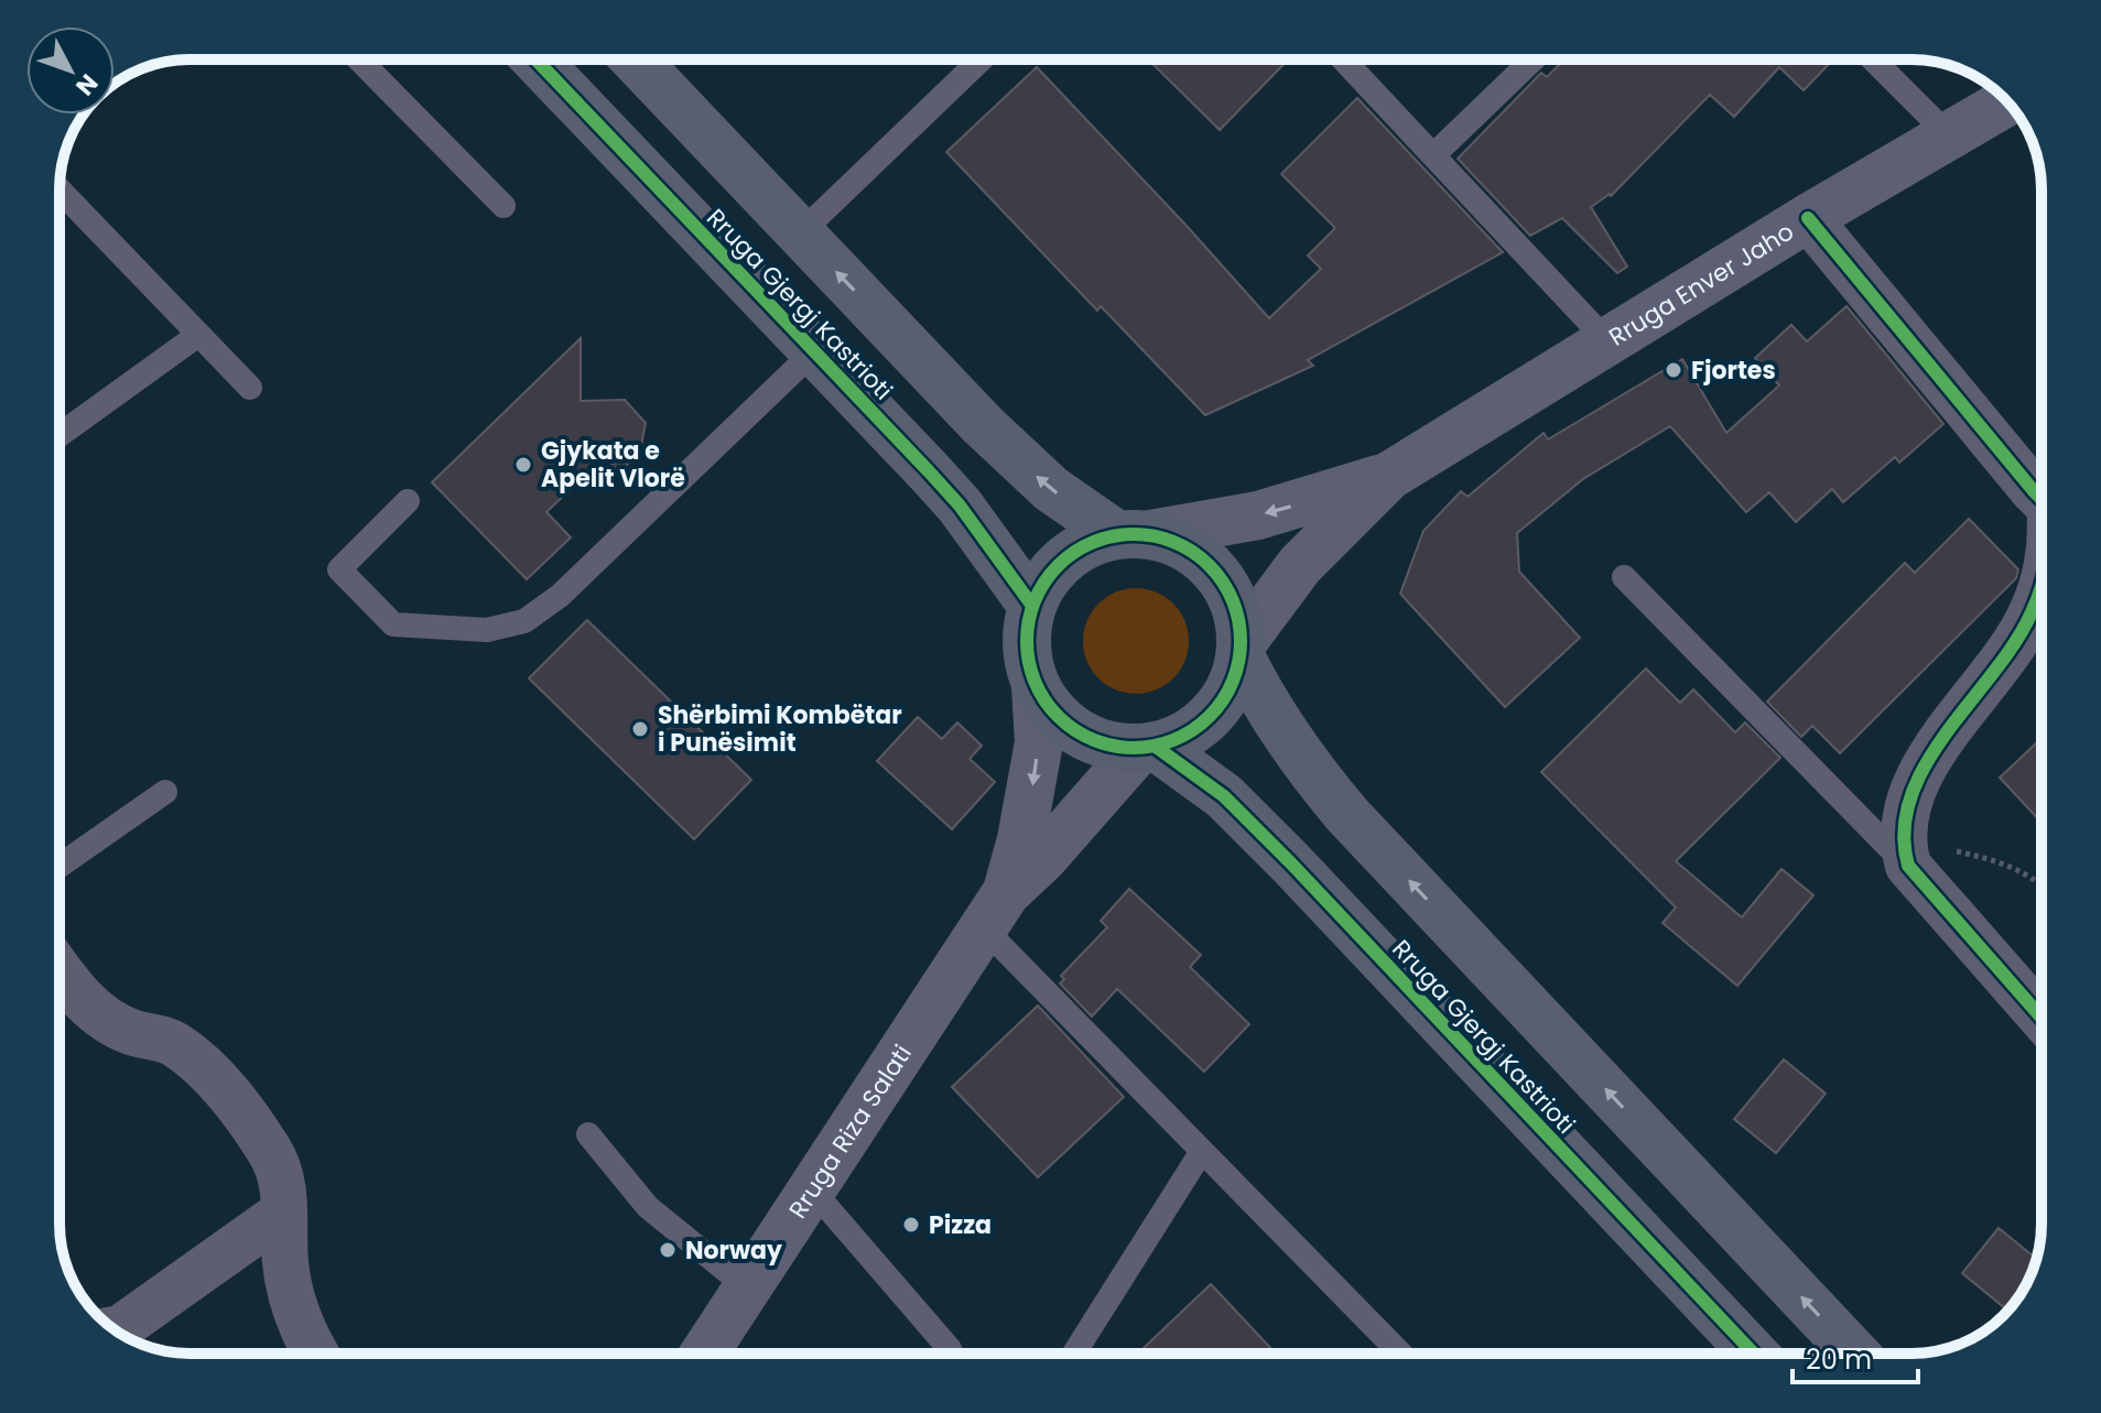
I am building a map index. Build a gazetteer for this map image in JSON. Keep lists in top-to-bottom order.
{
  "streets": {
    "main road": ["Rruga Gjergj Kastrioti"],
    "street": ["Rruga Enver Jaho", "Rruga Riza Salati"]
  },
  "places": [
    "Fjortes",
    "Gjykata e Apelit Vlorë",
    "Shërbimi Kombëtar i Punësimit",
    "Pizza",
    "Norway"
  ],
  "scale_bar": "20 m",
  "north": "bottom right"
}
